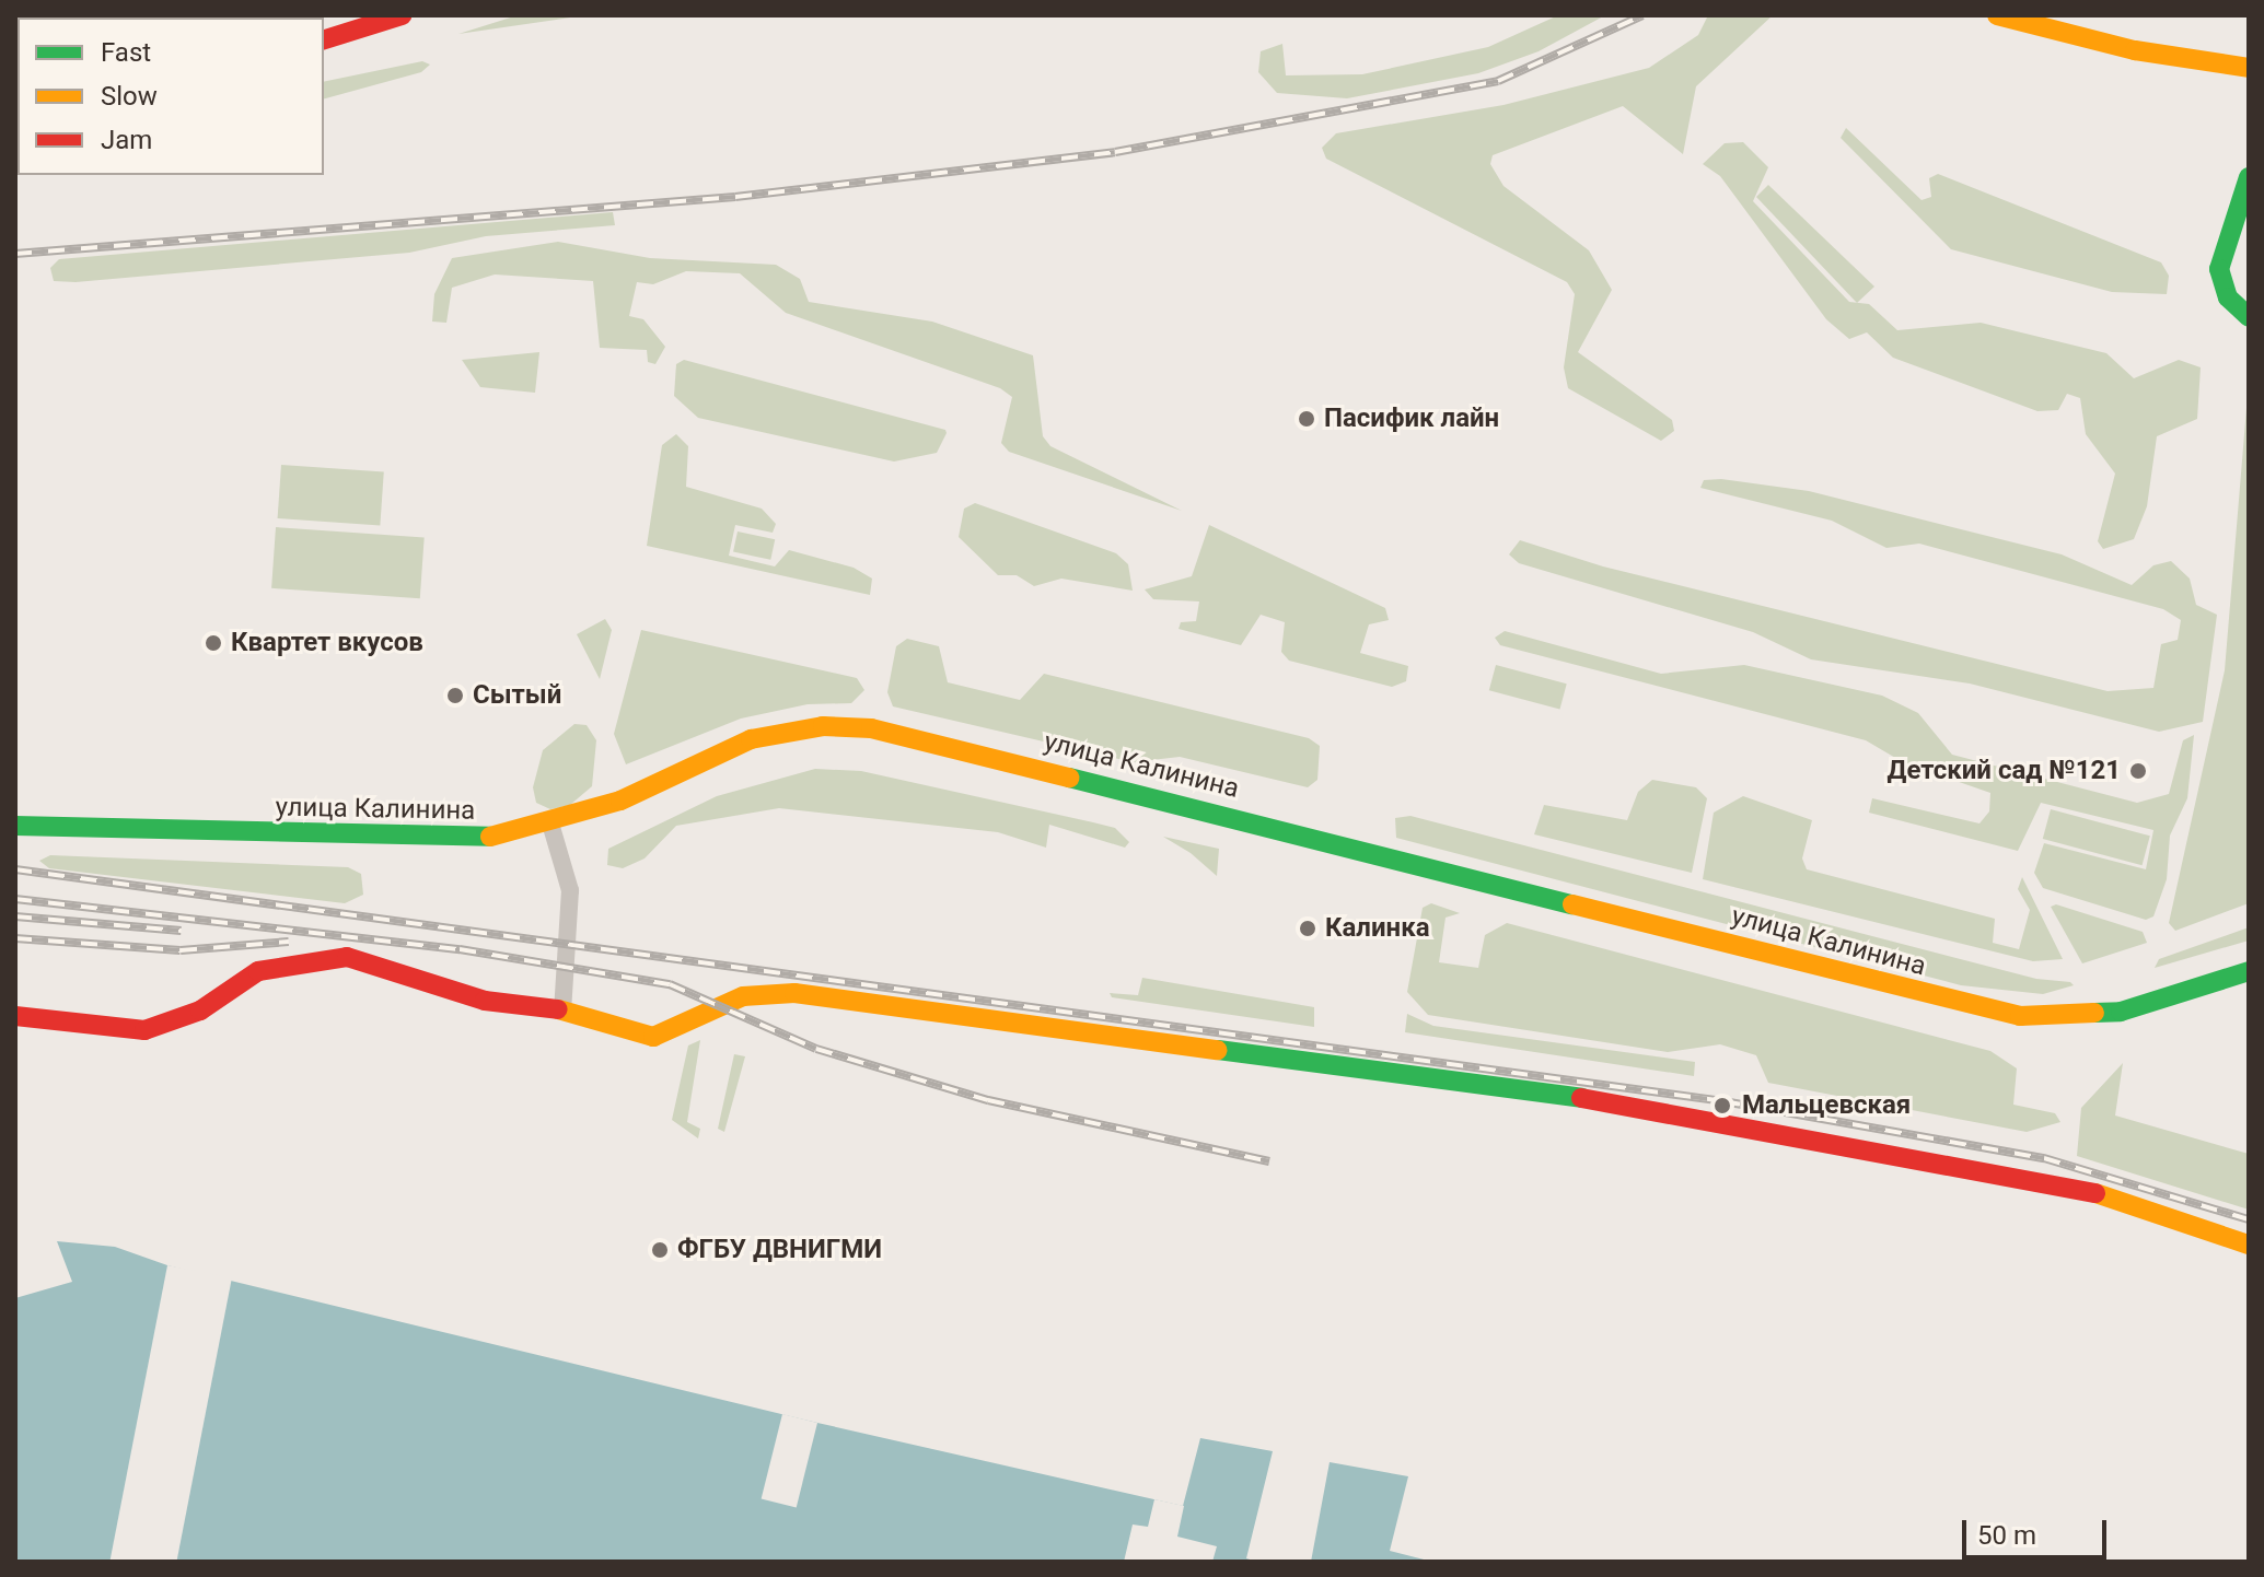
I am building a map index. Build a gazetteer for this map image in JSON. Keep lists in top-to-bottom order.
{
  "streets": {
    "main road": ["улица Калинина"]
  },
  "places": [
    "Пасифик лайн",
    "Квартет вкусов",
    "Сытый",
    "Детский сад №121",
    "Калинка",
    "Мальцевская",
    "ФГБУ ДВНИГМИ"
  ],
  "legend": ["Fast", "Slow", "Jam"],
  "scale_bar": "50 m"
}
